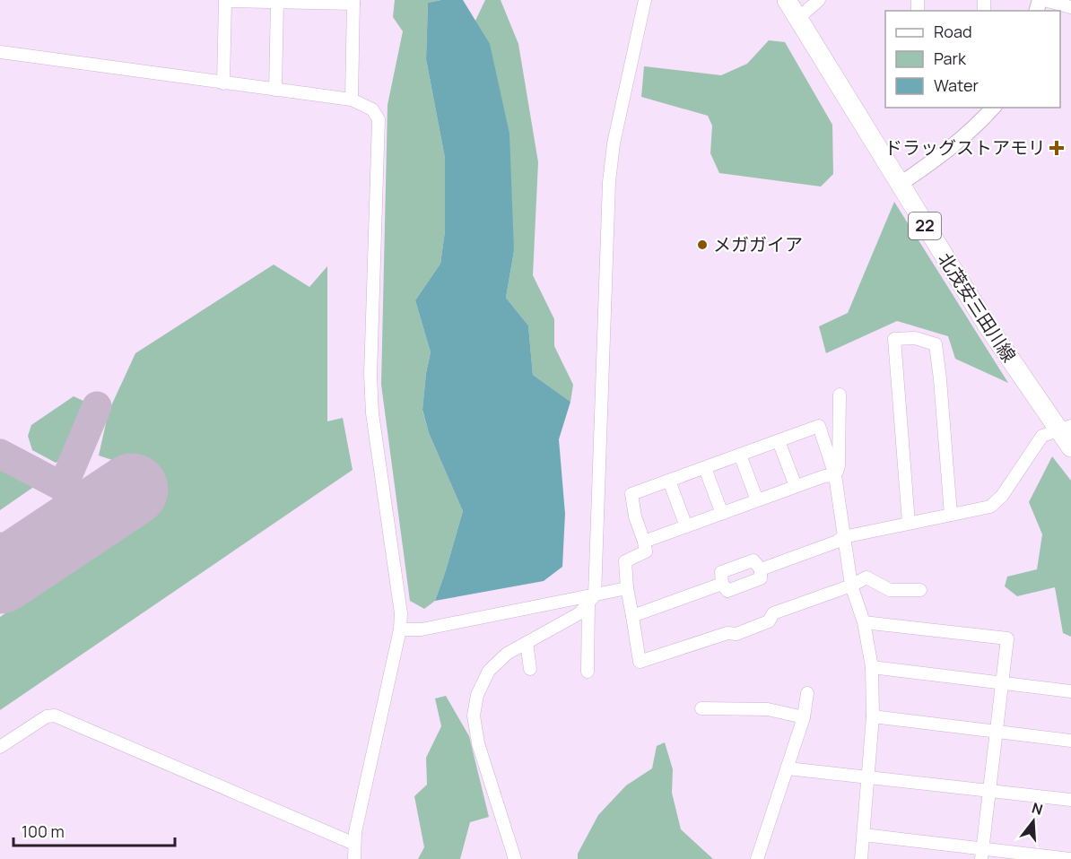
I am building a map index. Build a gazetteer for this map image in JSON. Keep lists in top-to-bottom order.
{
  "streets": {
    "main road": ["22", "北茂安三田川線"]
  },
  "places": {
    "health": ["ドラッグストアモリ"],
    "other": ["メガガイア"]
  },
  "legend": ["Road", "Park", "Water"],
  "scale_bar": "100 m",
  "north": "top"
}
